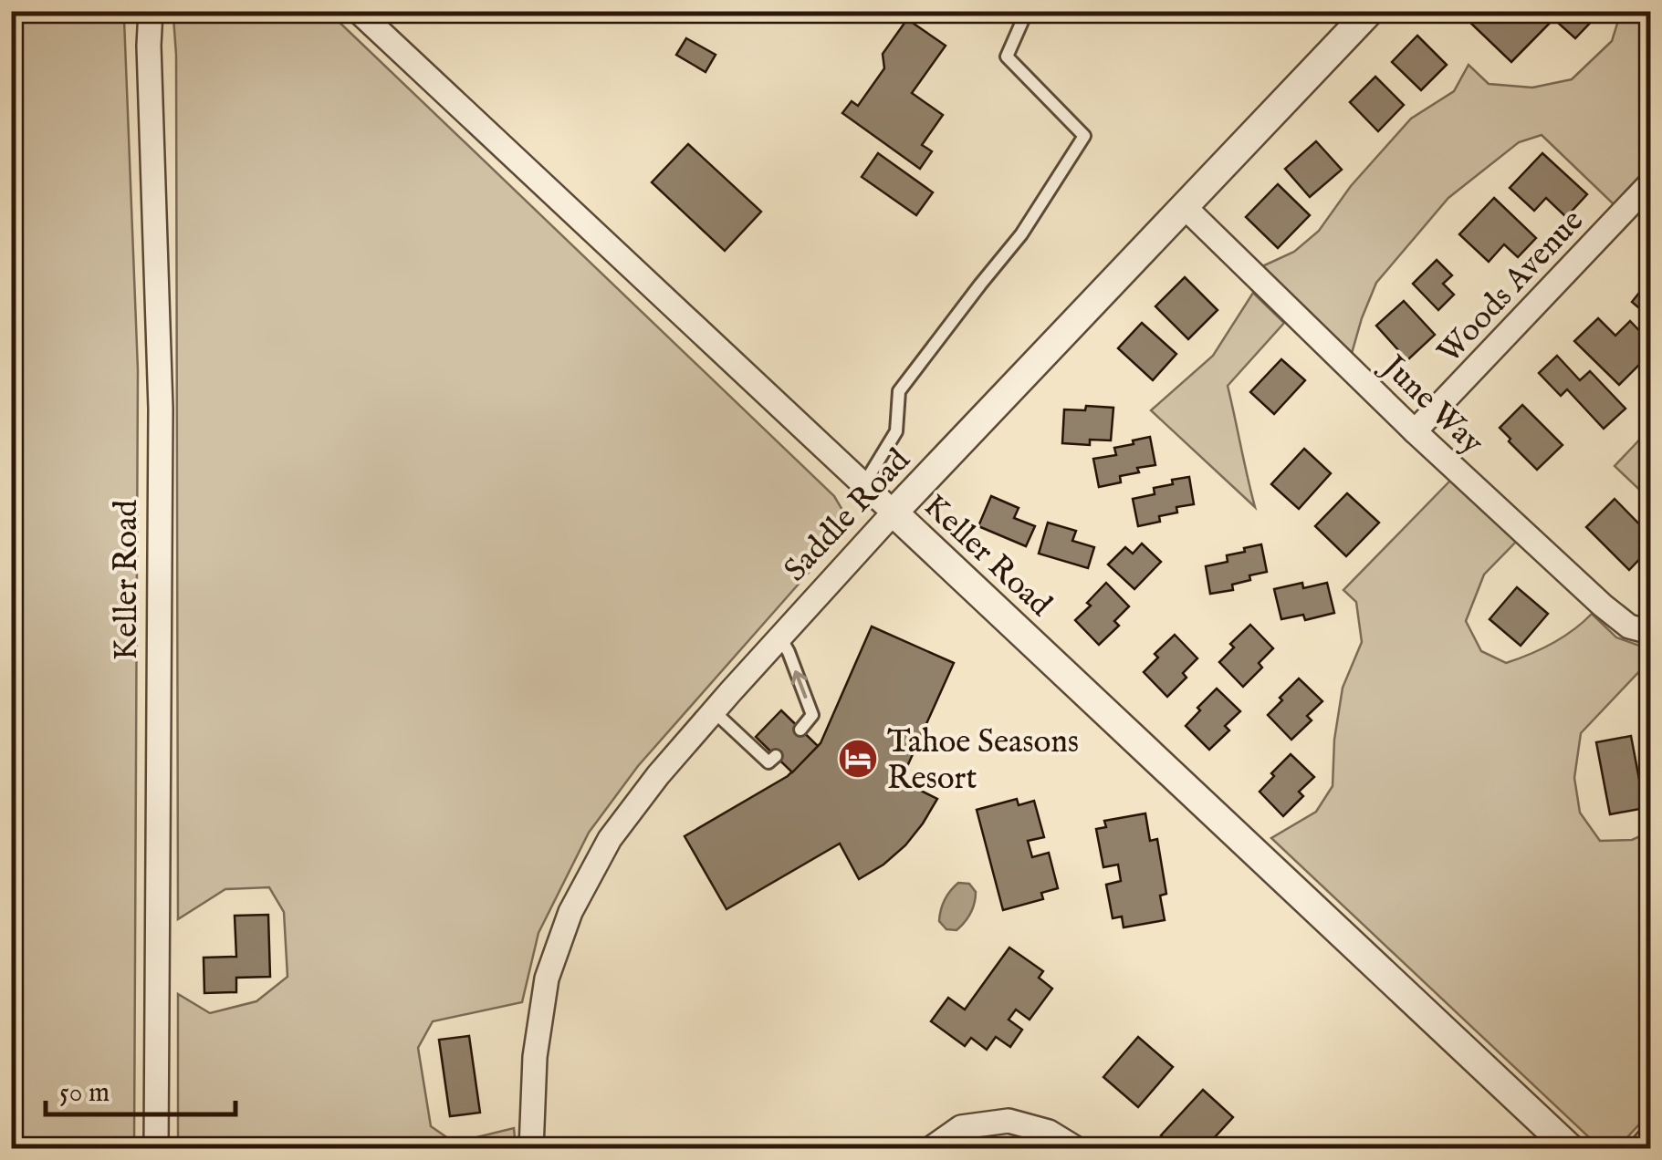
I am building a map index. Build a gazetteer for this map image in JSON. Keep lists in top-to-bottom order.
{
  "streets": {
    "street": [
      "Woods Avenue",
      "June Way",
      "Saddle Road",
      "Keller Road"
    ]
  },
  "crossings": [
    ["Woods Avenue", "June Way"],
    ["June Way", "Saddle Road"],
    ["Saddle Road", "Keller Road"]
  ],
  "places": {
    "hotel": ["Tahoe Seasons Resort"]
  },
  "scale_bar": "50 m"
}
